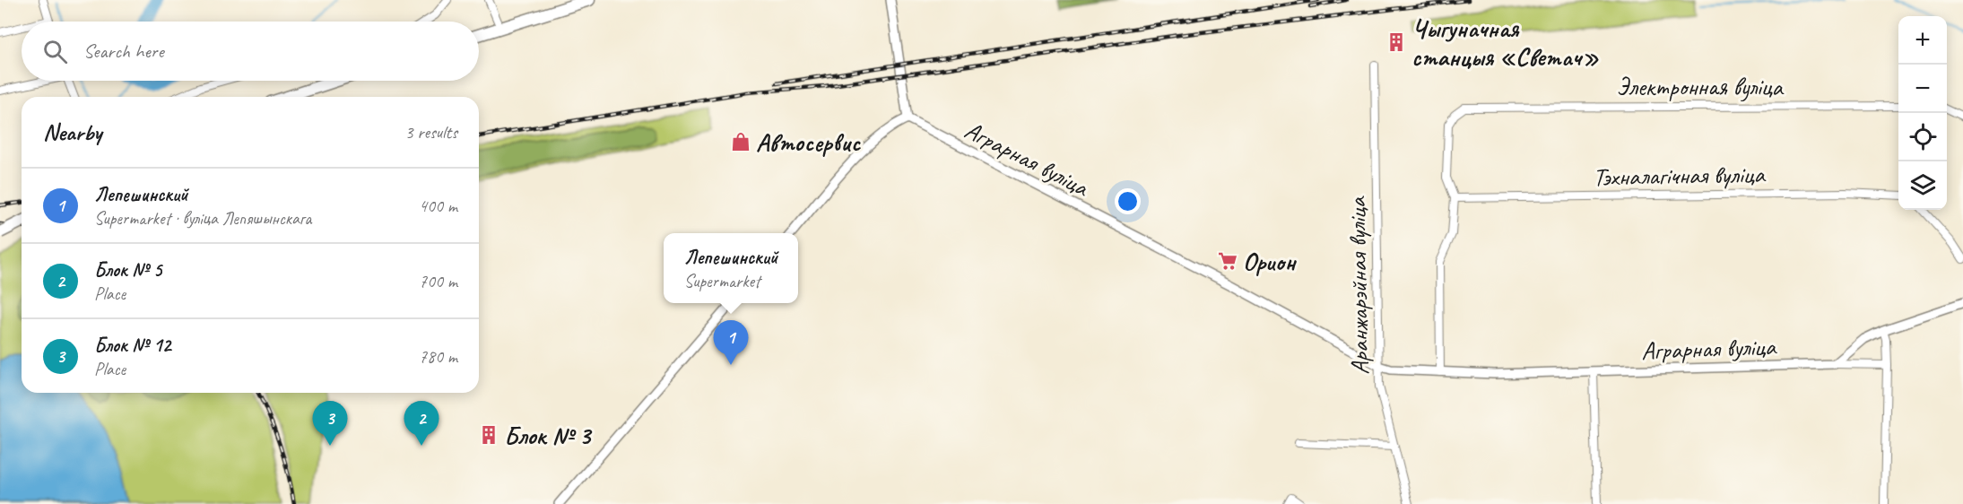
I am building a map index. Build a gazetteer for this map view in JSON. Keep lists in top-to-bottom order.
{
  "streets": {
    "street": [
      "Электронная вуліца",
      "Аграрная вуліца",
      "Тэхналагічная вуліца",
      "Аранжарэйная вуліца"
    ]
  },
  "crossings": [
    ["Электронная вуліца", "Тэхналагічная вуліца"],
    ["Аграрная вуліца", "Аранжарэйная вуліца"]
  ],
  "places": {
    "building": ["Чыгуначная станцыя «Светач»", "Блок № 3"],
    "shop": ["Автосервис"],
    "supermarket": ["Орион"]
  },
  "page": {
    "map_buttons": ["+", "−"],
    "search": "Search here",
    "heading": ["Nearby", "3 results"],
    "list": [
      {
        "mark": "1",
        "name": "Лепешинский",
        "note": "Supermarket · вуліца Лепяшынскага",
        "value": "400 m"
      },
      {
        "mark": "2",
        "name": "Блок № 5",
        "note": "Place",
        "value": "700 m"
      },
      {
        "mark": "3",
        "name": "Блок № 12",
        "note": "Place",
        "value": "780 m"
      }
    ],
    "popup": ["Лепешинский", "Supermarket"],
    "pins": ["1", "2", "3"]
  }
}
